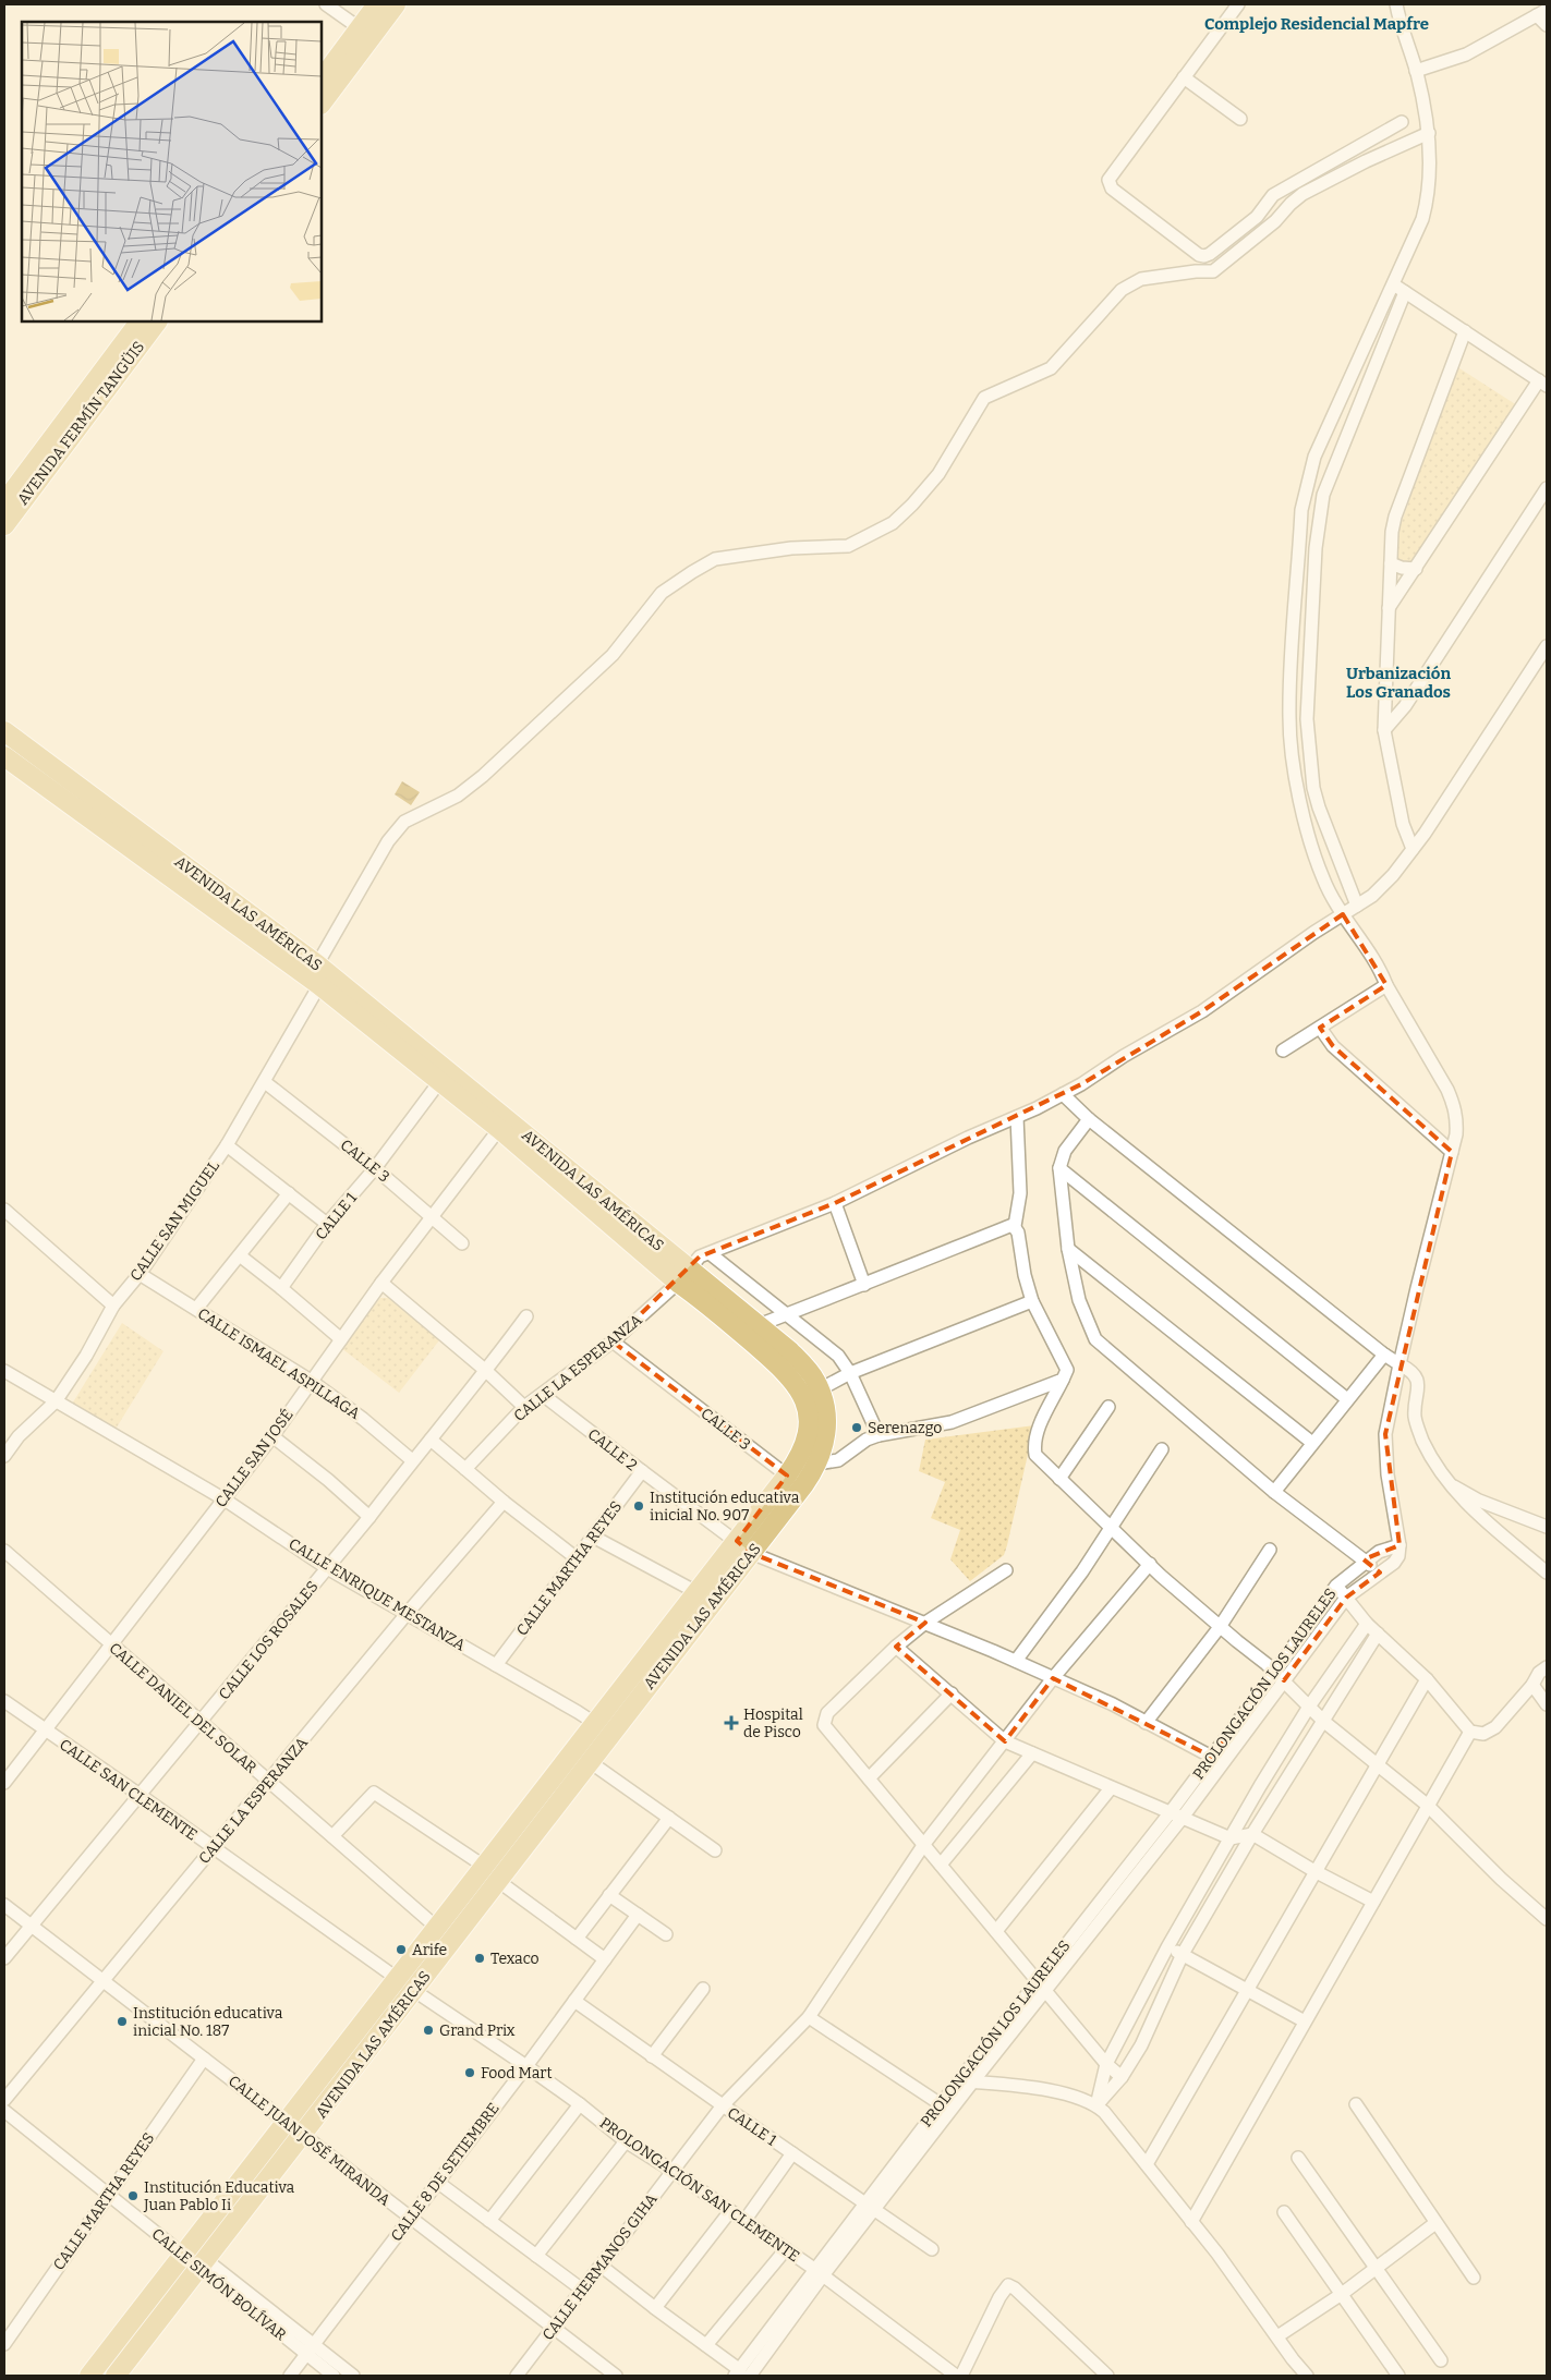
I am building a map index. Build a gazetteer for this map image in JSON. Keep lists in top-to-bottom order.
{
  "streets": {
    "main road": ["AVENIDA FERMÍN TANGÜIS", "AVENIDA LAS AMÉRICAS"],
    "street": [
      "CALLE 3",
      "CALLE 1",
      "CALLE SAN MIGUEL",
      "CALLE ISMAEL ASPILLAGA",
      "CALLE LA ESPERANZA",
      "CALLE 2",
      "CALLE SAN JOSÉ",
      "CALLE MARTHA REYES",
      "CALLE ENRIQUE MESTANZA",
      "CALLE LOS ROSALES",
      "PROLONGACIÓN LOS LAURELES",
      "CALLE DANIEL DEL SOLAR",
      "CALLE SAN CLEMENTE",
      "CALLE JUAN JOSÉ MIRANDA",
      "CALLE 8 DE SETIEMBRE",
      "PROLONGACIÓN SAN CLEMENTE",
      "CALLE HERMANOS GIHA",
      "CALLE SIMÓN BOLÍVAR"
    ]
  },
  "crossings": [
    ["AVENIDA LAS AMÉRICAS", "CALLE 3"],
    ["AVENIDA LAS AMÉRICAS", "CALLE 1"],
    ["AVENIDA LAS AMÉRICAS", "CALLE SAN MIGUEL"],
    ["AVENIDA LAS AMÉRICAS", "CALLE LA ESPERANZA"],
    ["AVENIDA LAS AMÉRICAS", "CALLE 2"],
    ["AVENIDA LAS AMÉRICAS", "CALLE SAN JOSÉ"],
    ["AVENIDA LAS AMÉRICAS", "CALLE ENRIQUE MESTANZA"],
    ["AVENIDA LAS AMÉRICAS", "CALLE DANIEL DEL SOLAR"],
    ["AVENIDA LAS AMÉRICAS", "CALLE SAN CLEMENTE"],
    ["AVENIDA LAS AMÉRICAS", "CALLE JUAN JOSÉ MIRANDA"],
    ["AVENIDA LAS AMÉRICAS", "PROLONGACIÓN SAN CLEMENTE"],
    ["AVENIDA LAS AMÉRICAS", "CALLE SIMÓN BOLÍVAR"],
    ["CALLE 3", "CALLE 1"],
    ["CALLE 3", "CALLE SAN MIGUEL"],
    ["CALLE 3", "CALLE LA ESPERANZA"],
    ["CALLE 3", "CALLE SAN JOSÉ"],
    ["CALLE 1", "PROLONGACIÓN LOS LAURELES"],
    ["CALLE 1", "CALLE 8 DE SETIEMBRE"],
    ["CALLE 1", "CALLE HERMANOS GIHA"],
    ["CALLE SAN MIGUEL", "CALLE ISMAEL ASPILLAGA"],
    ["CALLE SAN MIGUEL", "CALLE ENRIQUE MESTANZA"],
    ["CALLE ISMAEL ASPILLAGA", "CALLE SAN JOSÉ"],
    ["CALLE ISMAEL ASPILLAGA", "CALLE LOS ROSALES"],
    ["CALLE LA ESPERANZA", "CALLE 2"],
    ["CALLE LA ESPERANZA", "CALLE ENRIQUE MESTANZA"],
    ["CALLE LA ESPERANZA", "CALLE DANIEL DEL SOLAR"],
    ["CALLE LA ESPERANZA", "CALLE SAN CLEMENTE"],
    ["CALLE LA ESPERANZA", "CALLE JUAN JOSÉ MIRANDA"],
    ["CALLE 2", "CALLE MARTHA REYES"],
    ["CALLE 2", "PROLONGACIÓN LOS LAURELES"],
    ["CALLE 2", "CALLE HERMANOS GIHA"],
    ["CALLE SAN JOSÉ", "CALLE ENRIQUE MESTANZA"],
    ["CALLE SAN JOSÉ", "CALLE DANIEL DEL SOLAR"],
    ["CALLE SAN JOSÉ", "CALLE SAN CLEMENTE"],
    ["CALLE MARTHA REYES", "CALLE ENRIQUE MESTANZA"],
    ["CALLE MARTHA REYES", "CALLE JUAN JOSÉ MIRANDA"],
    ["CALLE MARTHA REYES", "CALLE SIMÓN BOLÍVAR"],
    ["CALLE ENRIQUE MESTANZA", "CALLE LOS ROSALES"],
    ["CALLE LOS ROSALES", "CALLE DANIEL DEL SOLAR"],
    ["CALLE LOS ROSALES", "CALLE SAN CLEMENTE"],
    ["CALLE LOS ROSALES", "CALLE JUAN JOSÉ MIRANDA"],
    ["PROLONGACIÓN LOS LAURELES", "PROLONGACIÓN SAN CLEMENTE"],
    ["CALLE SAN CLEMENTE", "PROLONGACIÓN SAN CLEMENTE"],
    ["CALLE JUAN JOSÉ MIRANDA", "CALLE 8 DE SETIEMBRE"],
    ["CALLE JUAN JOSÉ MIRANDA", "CALLE HERMANOS GIHA"],
    ["CALLE 8 DE SETIEMBRE", "PROLONGACIÓN SAN CLEMENTE"],
    ["CALLE 8 DE SETIEMBRE", "CALLE SIMÓN BOLÍVAR"],
    ["PROLONGACIÓN SAN CLEMENTE", "CALLE HERMANOS GIHA"]
  ],
  "districts": ["Complejo Residencial Mapfre", "Urbanización Los Granados"],
  "places": {
    "other": [
      "Serenazgo",
      "Institución educativa inicial No. 907",
      "Arife",
      "Texaco",
      "Institución educativa inicial No. 187",
      "Grand Prix",
      "Food Mart",
      "Institución Educativa Juan Pablo Ii"
    ],
    "health": ["Hospital de Pisco"]
  }
}
